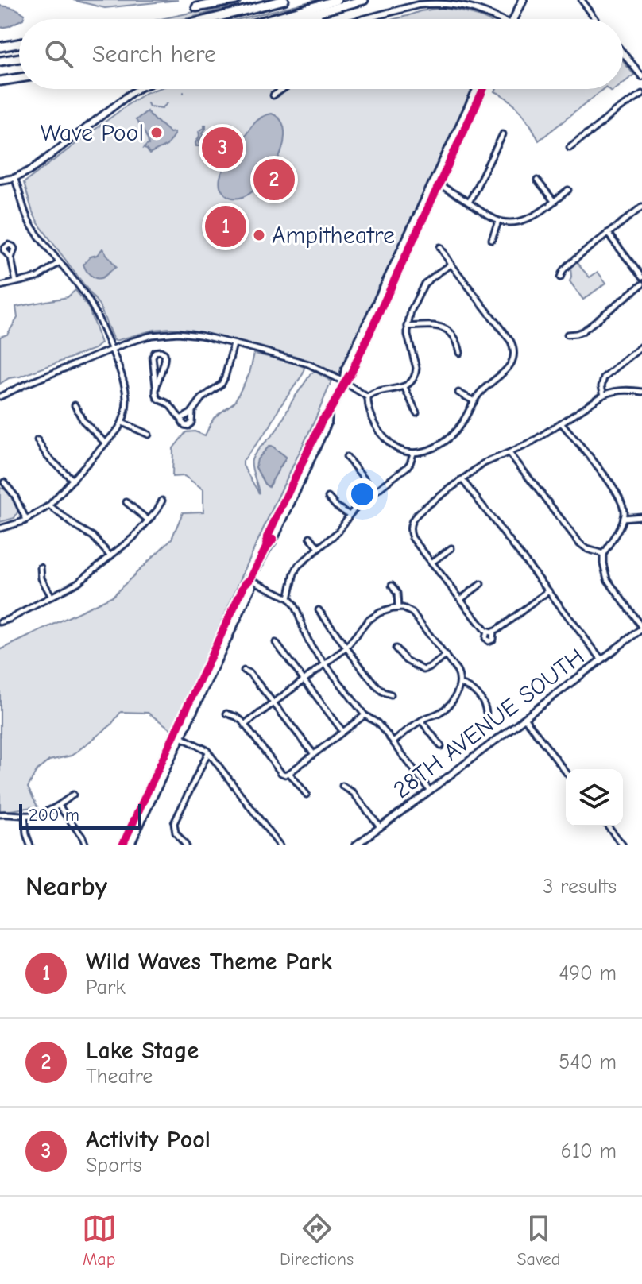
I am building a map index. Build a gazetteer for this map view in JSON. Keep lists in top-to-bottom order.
{
  "streets": {
    "street": ["28TH AVENUE SOUTH"]
  },
  "places": ["Wave Pool", "Ampitheatre"],
  "scale_bar": "200 m",
  "page": {
    "search": "Search here",
    "pins": ["3", "2", "1"],
    "scale": "200 m",
    "heading": ["Nearby", "3 results"],
    "list": [
      {
        "mark": "1",
        "name": "Wild Waves Theme Park",
        "note": "Park",
        "value": "490 m"
      },
      {
        "mark": "2",
        "name": "Lake Stage",
        "note": "Theatre",
        "value": "540 m"
      },
      {
        "mark": "3",
        "name": "Activity Pool",
        "note": "Sports",
        "value": "610 m"
      }
    ],
    "nav": ["Map", "Directions", "Saved"]
  }
}
